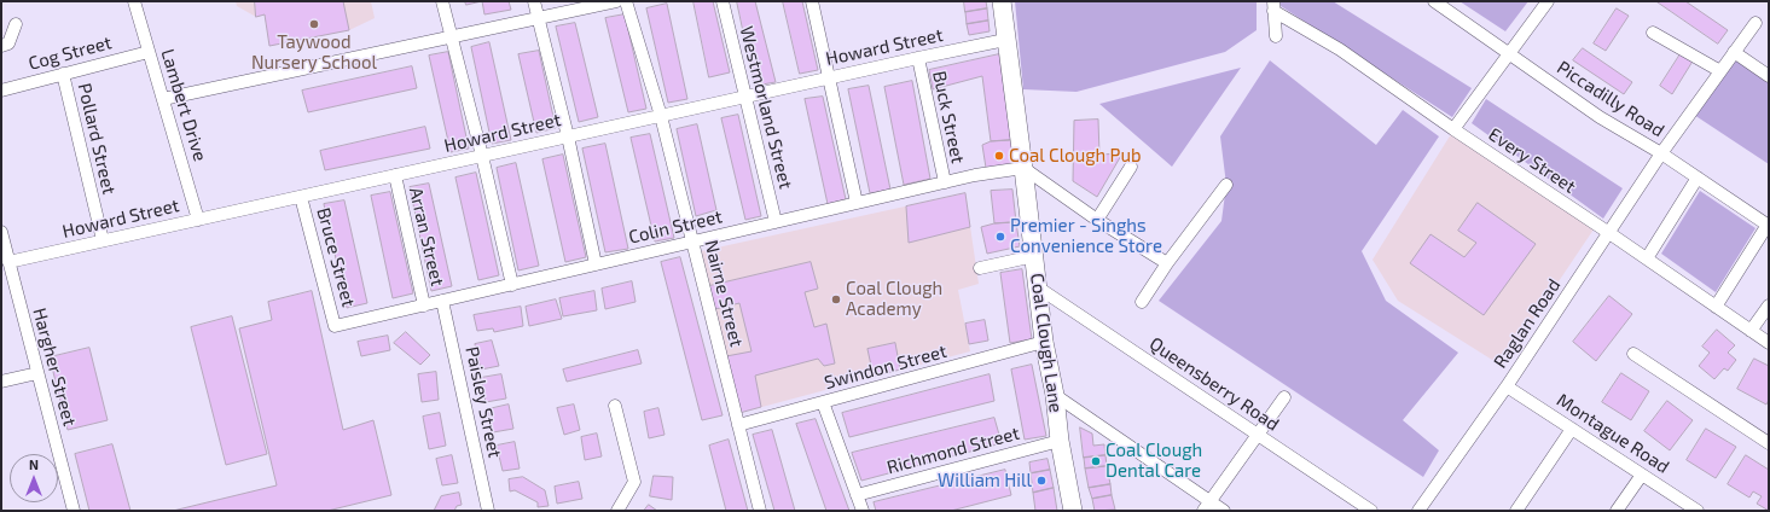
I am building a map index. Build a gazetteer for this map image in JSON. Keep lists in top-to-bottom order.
{
  "streets": {
    "main road": ["Coal Clough Lane"],
    "street": [
      "Howard Street",
      "Cog Street",
      "Piccadilly Road",
      "Lambert Drive",
      "Westmorland Street",
      "Buck Street",
      "Pollard Street",
      "Every Street",
      "Colin Street",
      "Arran Street",
      "Bruce Street",
      "Nairne Street",
      "Raglan Road",
      "Hargher Street",
      "Swindon Street",
      "Queensberry Road",
      "Paisley Street",
      "Montague Road",
      "Richmond Street"
    ]
  },
  "crossings": [
    ["Howard Street", "Lambert Drive"],
    ["Howard Street", "Westmorland Street"],
    ["Howard Street", "Buck Street"],
    ["Howard Street", "Pollard Street"],
    ["Howard Street", "Arran Street"],
    ["Howard Street", "Bruce Street"],
    ["Howard Street", "Nairne Street"],
    ["Howard Street", "Coal Clough Lane"],
    ["Howard Street", "Hargher Street"],
    ["Cog Street", "Lambert Drive"],
    ["Cog Street", "Pollard Street"],
    ["Piccadilly Road", "Raglan Road"],
    ["Westmorland Street", "Colin Street"],
    ["Buck Street", "Colin Street"],
    ["Every Street", "Raglan Road"],
    ["Colin Street", "Arran Street"],
    ["Colin Street", "Bruce Street"],
    ["Colin Street", "Nairne Street"],
    ["Colin Street", "Coal Clough Lane"],
    ["Colin Street", "Paisley Street"],
    ["Nairne Street", "Swindon Street"],
    ["Raglan Road", "Montague Road"],
    ["Coal Clough Lane", "Swindon Street"],
    ["Coal Clough Lane", "Queensberry Road"],
    ["Coal Clough Lane", "Richmond Street"]
  ],
  "places": [
    "Taywood Nursery School",
    "Coal Clough Pub",
    "Premier - Singhs Convenience Store",
    "Coal Clough Academy",
    "Coal Clough Dental Care",
    "William Hill"
  ],
  "north": "top"
}
